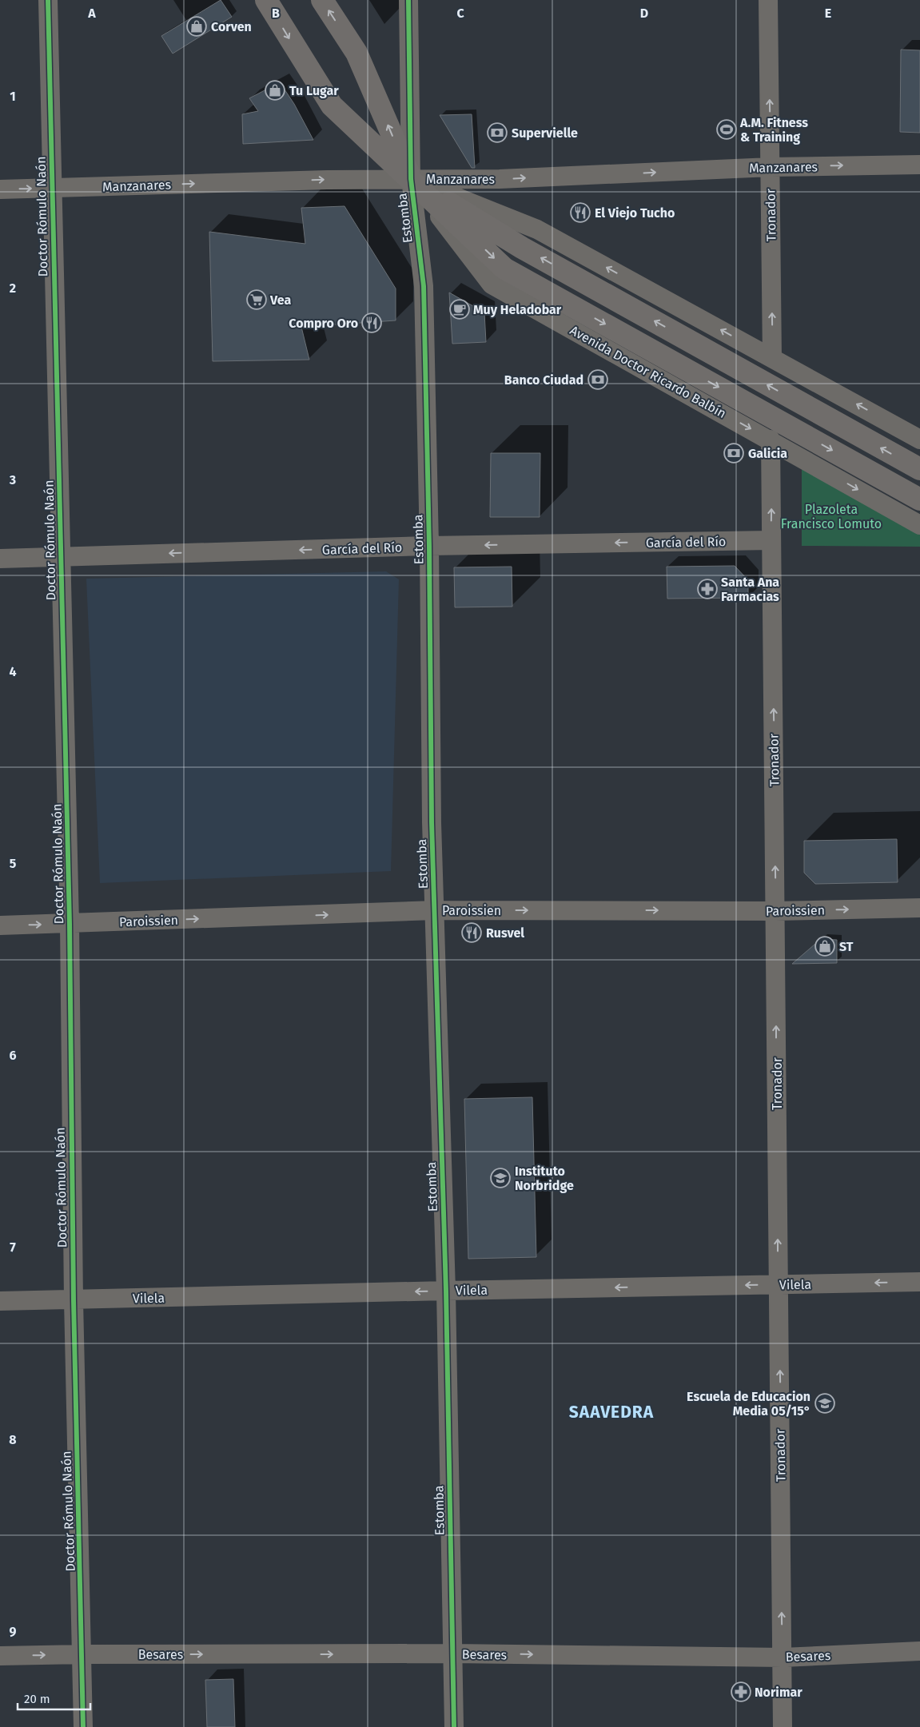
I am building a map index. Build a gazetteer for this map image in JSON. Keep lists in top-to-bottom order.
{
  "streets": {
    "main road": ["Avenida Doctor Ricardo Balbín"],
    "street": [
      "Manzanares",
      "Tronador",
      "Doctor Rómulo Naón",
      "Estomba",
      "García del Río",
      "Paroissien",
      "Vilela",
      "Besares"
    ]
  },
  "crossings": [
    ["Manzanares", "Tronador"],
    ["Manzanares", "Doctor Rómulo Naón"],
    ["Manzanares", "Estomba"],
    ["Manzanares", "Avenida Doctor Ricardo Balbín"],
    ["Tronador", "Avenida Doctor Ricardo Balbín"],
    ["Tronador", "García del Río"],
    ["Tronador", "Paroissien"],
    ["Tronador", "Vilela"],
    ["Tronador", "Besares"],
    ["Doctor Rómulo Naón", "García del Río"],
    ["Doctor Rómulo Naón", "Paroissien"],
    ["Doctor Rómulo Naón", "Vilela"],
    ["Doctor Rómulo Naón", "Besares"],
    ["Estomba", "Avenida Doctor Ricardo Balbín"],
    ["Estomba", "García del Río"],
    ["Estomba", "Paroissien"],
    ["Estomba", "Vilela"],
    ["Estomba", "Besares"]
  ],
  "one_way": [
    "Manzanares",
    "Tronador",
    "García del Río",
    "Paroissien",
    "Vilela",
    "Besares"
  ],
  "districts": ["SAAVEDRA"],
  "parks": ["Plazoleta Francisco Lomuto"],
  "places": {
    "shop": ["Corven", "Tu Lugar", "ST"],
    "sports": ["A.M. Fitness & Training"],
    "bank": ["Supervielle", "Banco Ciudad", "Galicia"],
    "restaurant": ["El Viejo Tucho", "Compro Oro", "Rusvel"],
    "supermarket": ["Vea"],
    "cafe": ["Muy Heladobar"],
    "pharmacy": ["Santa Ana Farmacias", "Norimar"],
    "school or university": ["Instituto Norbridge", "Escuela de Educacion Media 05/15°"]
  },
  "scale_bar": "20 m",
  "grid": {
    "columns": [
      "A",
      "B",
      "C",
      "D",
      "E"
    ],
    "rows": [
      "1",
      "2",
      "3",
      "4",
      "5",
      "6",
      "7",
      "8",
      "9"
    ]
  }
}
